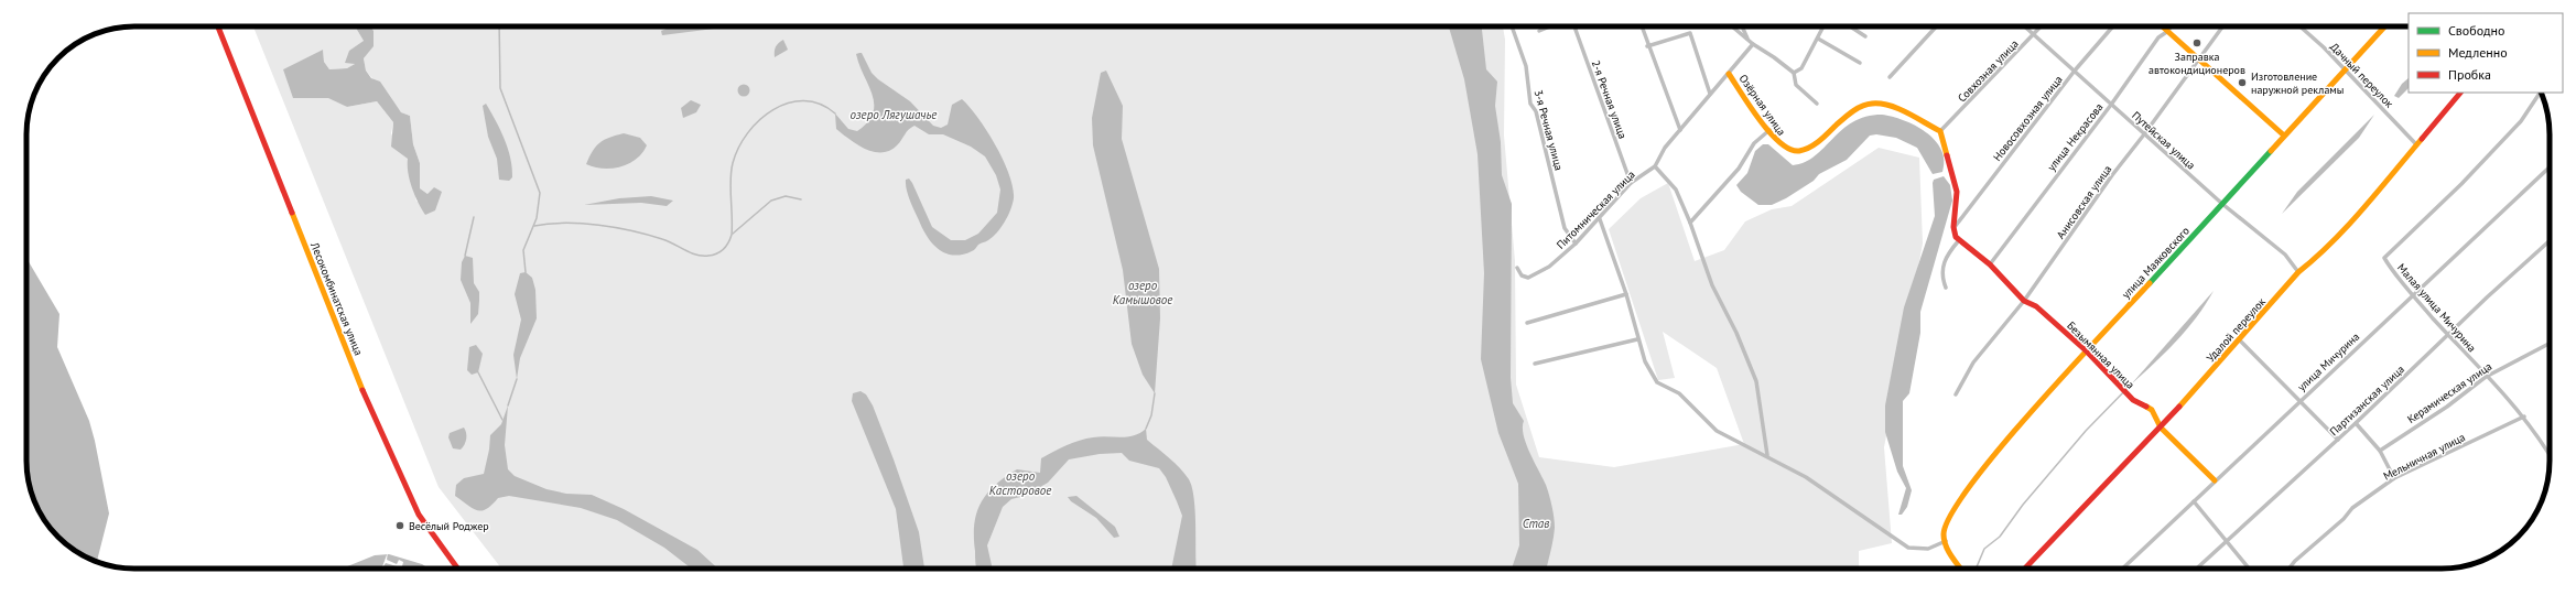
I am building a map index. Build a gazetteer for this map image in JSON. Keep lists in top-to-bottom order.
{
  "streets": {
    "street": [
      "Совхозная улица",
      "Дачный переулок",
      "2-я Речная улица",
      "Озёрная улица",
      "Новосовхозная улица",
      "3-я Речная улица",
      "улица Некрасова",
      "Путейская улица",
      "Анисовская улица",
      "Питомническая улица",
      "улица Маяковского",
      "Лесокомбинатская улица",
      "Малая улица Мичурина",
      "Удалой переулок",
      "Безымянная улица",
      "улица Мичурина",
      "Керамическая улица",
      "Партизанская улица",
      "Мельничная улица"
    ]
  },
  "crossings": [
    ["Совхозная улица", "Озёрная улица"],
    ["Совхозная улица", "Путейская улица"],
    ["Дачный переулок", "улица Маяковского"],
    ["Дачный переулок", "Удалой переулок"],
    ["2-я Речная улица", "Питомническая улица"],
    ["Озёрная улица", "Питомническая улица"],
    ["Новосовхозная улица", "Путейская улица"],
    ["Новосовхозная улица", "Безымянная улица"],
    ["3-я Речная улица", "Питомническая улица"],
    ["улица Некрасова", "Путейская улица"],
    ["улица Некрасова", "Безымянная улица"],
    ["Путейская улица", "Анисовская улица"],
    ["Путейская улица", "улица Маяковского"],
    ["Путейская улица", "Удалой переулок"],
    ["Анисовская улица", "Безымянная улица"],
    ["улица Маяковского", "Безымянная улица"],
    ["Малая улица Мичурина", "улица Мичурина"],
    ["Малая улица Мичурина", "Керамическая улица"],
    ["Малая улица Мичурина", "Партизанская улица"],
    ["Малая улица Мичурина", "Мельничная улица"],
    ["Удалой переулок", "Безымянная улица"],
    ["Безымянная улица", "улица Мичурина"]
  ],
  "water": [
    "озеро Лягушачье",
    "озеро Камышовое",
    "озеро Касторовое",
    "Став"
  ],
  "places": ["Заправка автокондиционеров", "Изготовление наружной рекламы", "Весёлый Роджер"],
  "legend": ["Свободно", "Медленно", "Пробка"]
}
